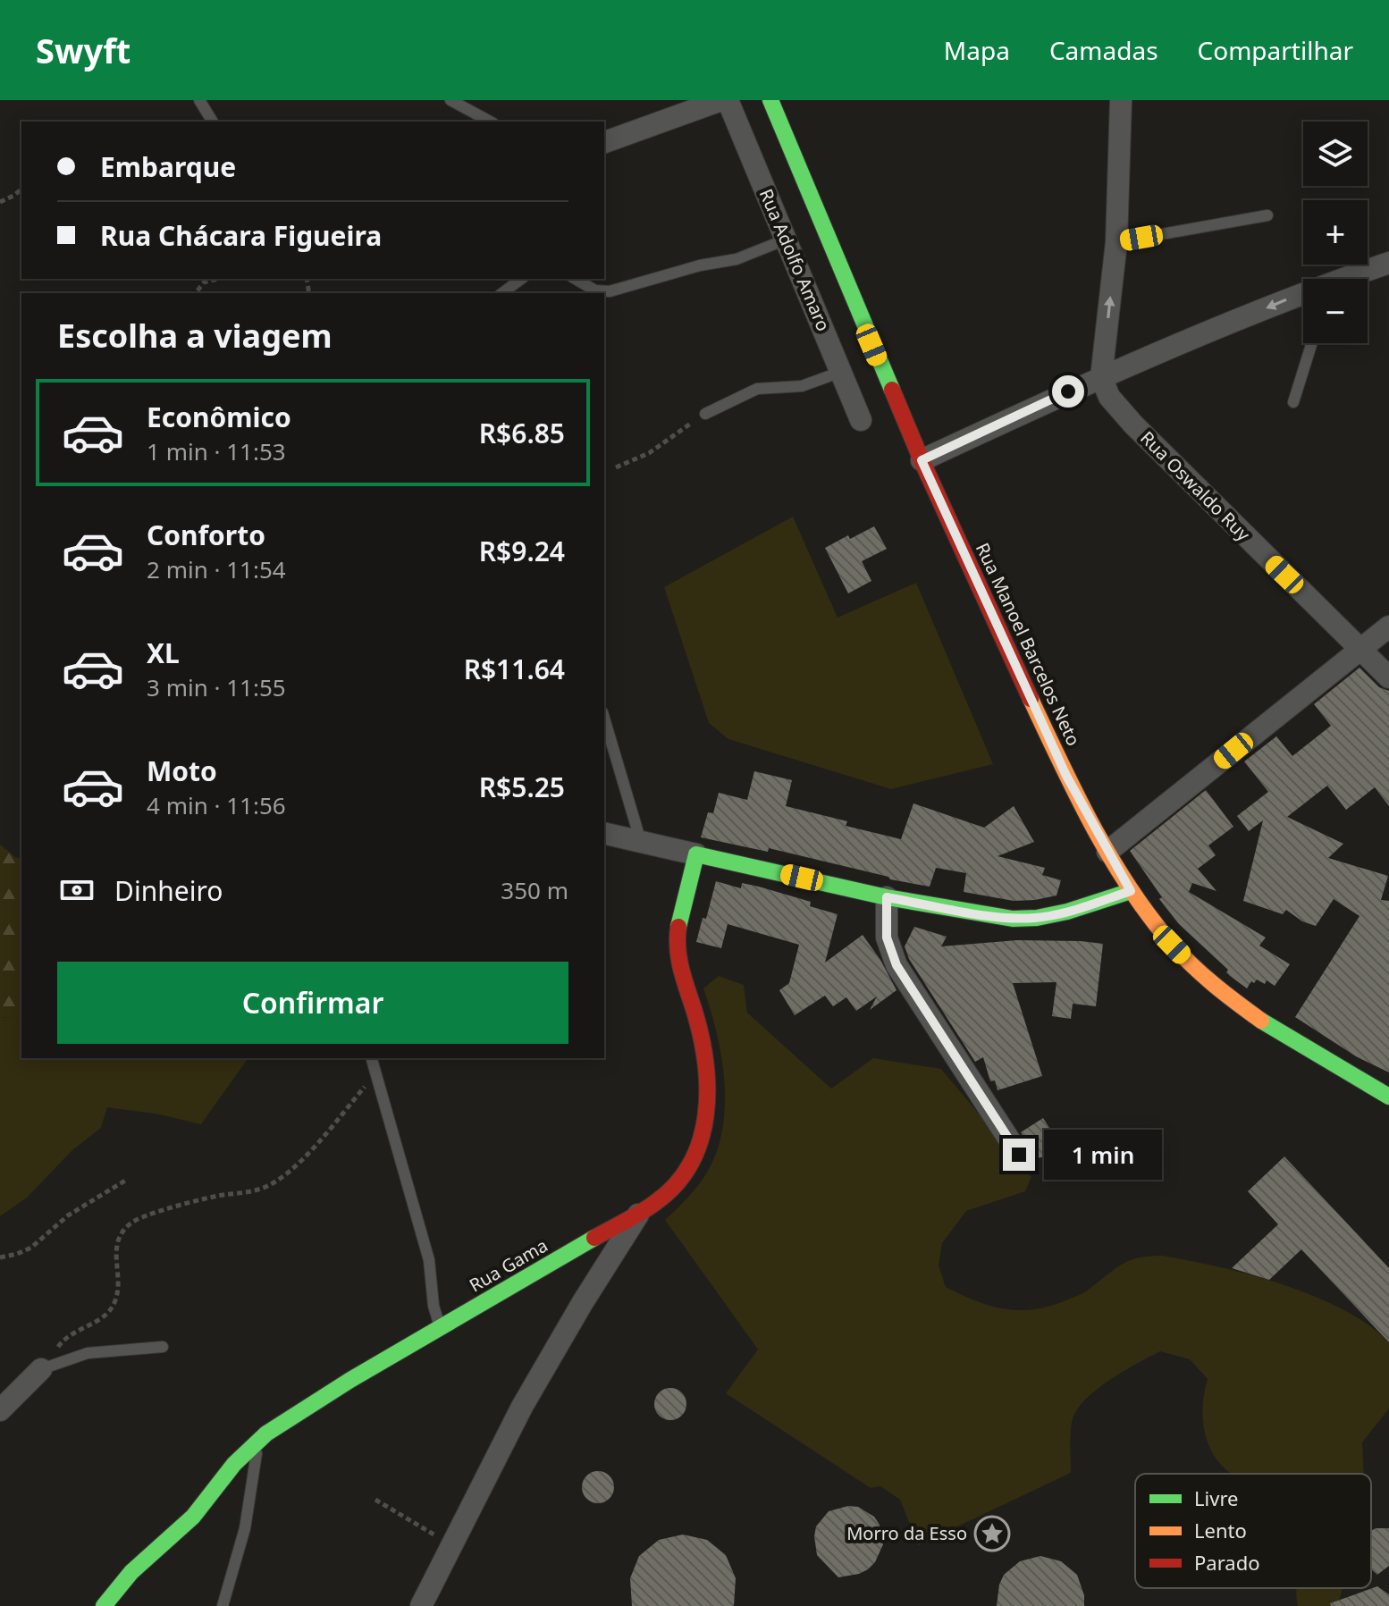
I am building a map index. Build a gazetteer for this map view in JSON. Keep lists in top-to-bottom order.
{
  "streets": {
    "street": [
      "Rua Adolfo Amaro",
      "Rua Oswaldo Ruy",
      "Rua Manoel Barcelos Neto",
      "Rua Gama"
    ]
  },
  "places": {
    "place": ["Morro da Esso"]
  },
  "legend": ["Livre", "Lento", "Parado"],
  "page": {
    "header": "Swyft",
    "nav": ["Mapa", "Camadas", "Compartilhar"],
    "map_buttons": ["+", "−"],
    "banner": ["Embarque", "Rua Chácara Figueira"],
    "heading": "Escolha a viagem",
    "list": [
      {
        "name": "Econômico",
        "note": "1 min · 11:53",
        "value": "R$6.85"
      },
      {
        "name": "Conforto",
        "note": "2 min · 11:54",
        "value": "R$9.24"
      },
      {
        "name": "XL",
        "note": "3 min · 11:55",
        "value": "R$11.64"
      },
      {
        "name": "Moto",
        "note": "4 min · 11:56",
        "value": "R$5.25"
      }
    ],
    "pay": ["Dinheiro", "350 m"],
    "buttons": "Confirmar",
    "bubble": "1 min"
  }
}
